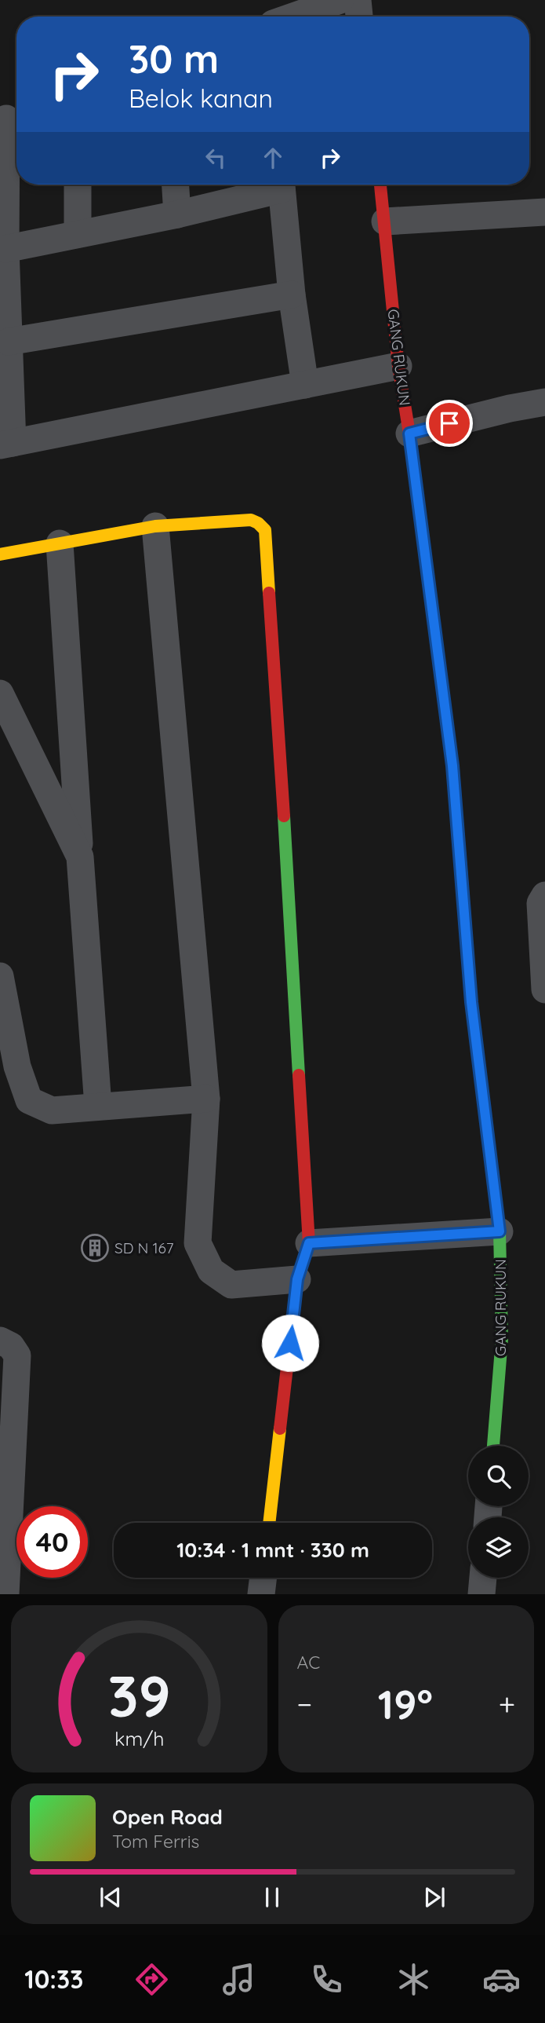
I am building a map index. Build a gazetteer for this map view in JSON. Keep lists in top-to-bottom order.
{
  "streets": {
    "street": ["GANG RUKUN"]
  },
  "places": {
    "building": ["SD N 167"]
  },
  "page": {
    "turn": ["30 m", "Belok kanan"],
    "limit": "40",
    "trip": "10:34 · 1 mnt · 330 m",
    "tile": "AC",
    "heat": ["−", "19°", "+"],
    "song": ["Open Road", "Tom Ferris"],
    "tabs": "10:33",
    "gauge": ["39", "km/h"]
  }
}
